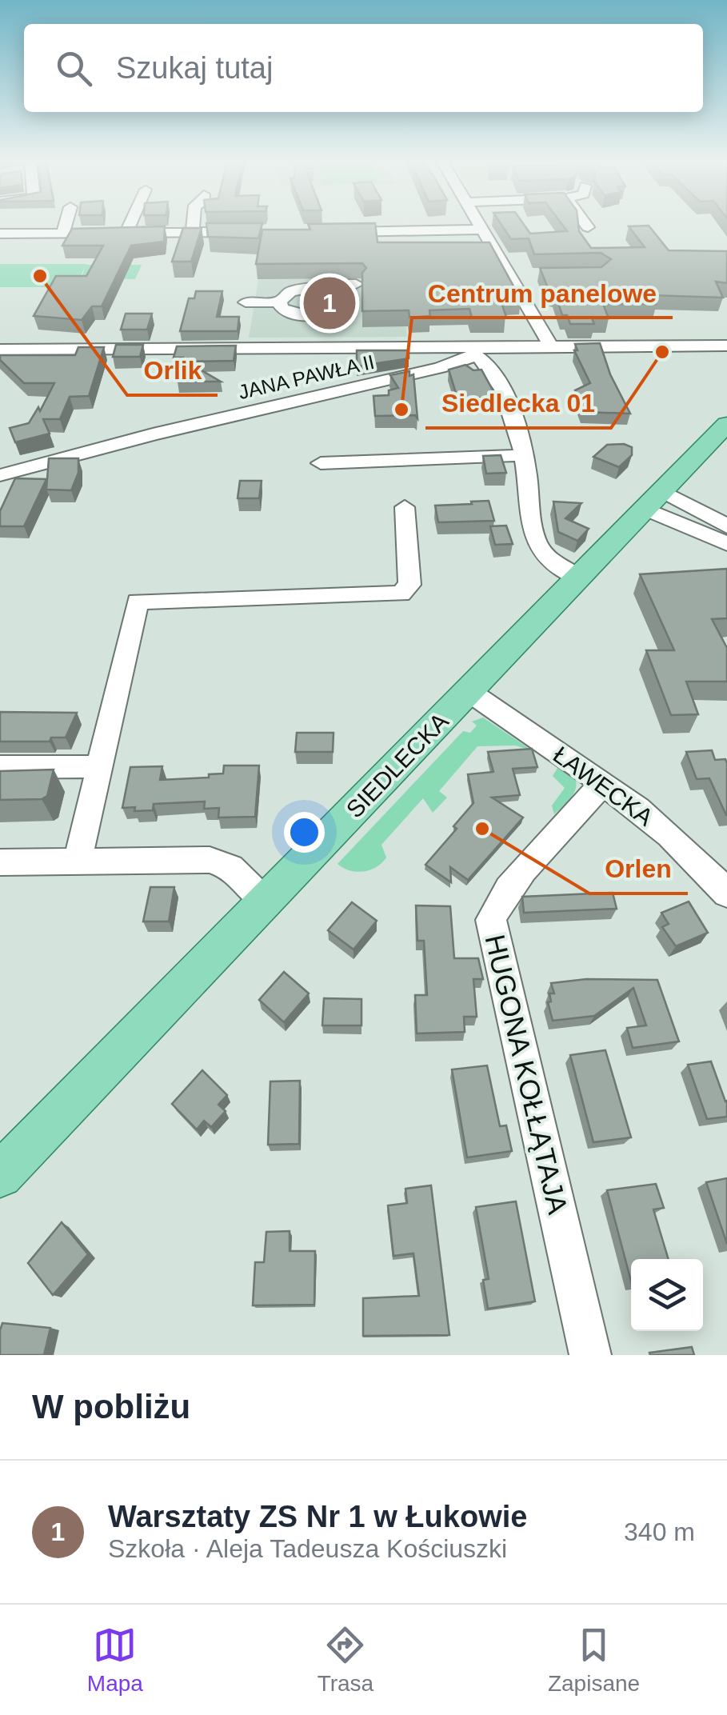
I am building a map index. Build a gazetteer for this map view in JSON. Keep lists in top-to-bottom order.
{
  "streets": {
    "main road": ["SIEDLECKA"],
    "street": ["JANA PAWŁA II", "ŁAWECKA", "HUGONA KOŁŁĄTAJA"]
  },
  "crossings": [
    ["SIEDLECKA", "ŁAWECKA"],
    ["ŁAWECKA", "HUGONA KOŁŁĄTAJA"]
  ],
  "places": [
    "Orlik",
    "Siedlecka 01",
    "Centrum panelowe",
    "Orlen"
  ],
  "page": {
    "search": "Szukaj tutaj",
    "pins": "1",
    "heading": "W pobliżu",
    "list": [
      {
        "mark": "1",
        "name": "Warsztaty ZS Nr 1 w Łukowie",
        "note": "Szkoła · Aleja Tadeusza Kościuszki",
        "value": "340 m"
      }
    ],
    "nav": ["Mapa", "Trasa", "Zapisane"]
  }
}
